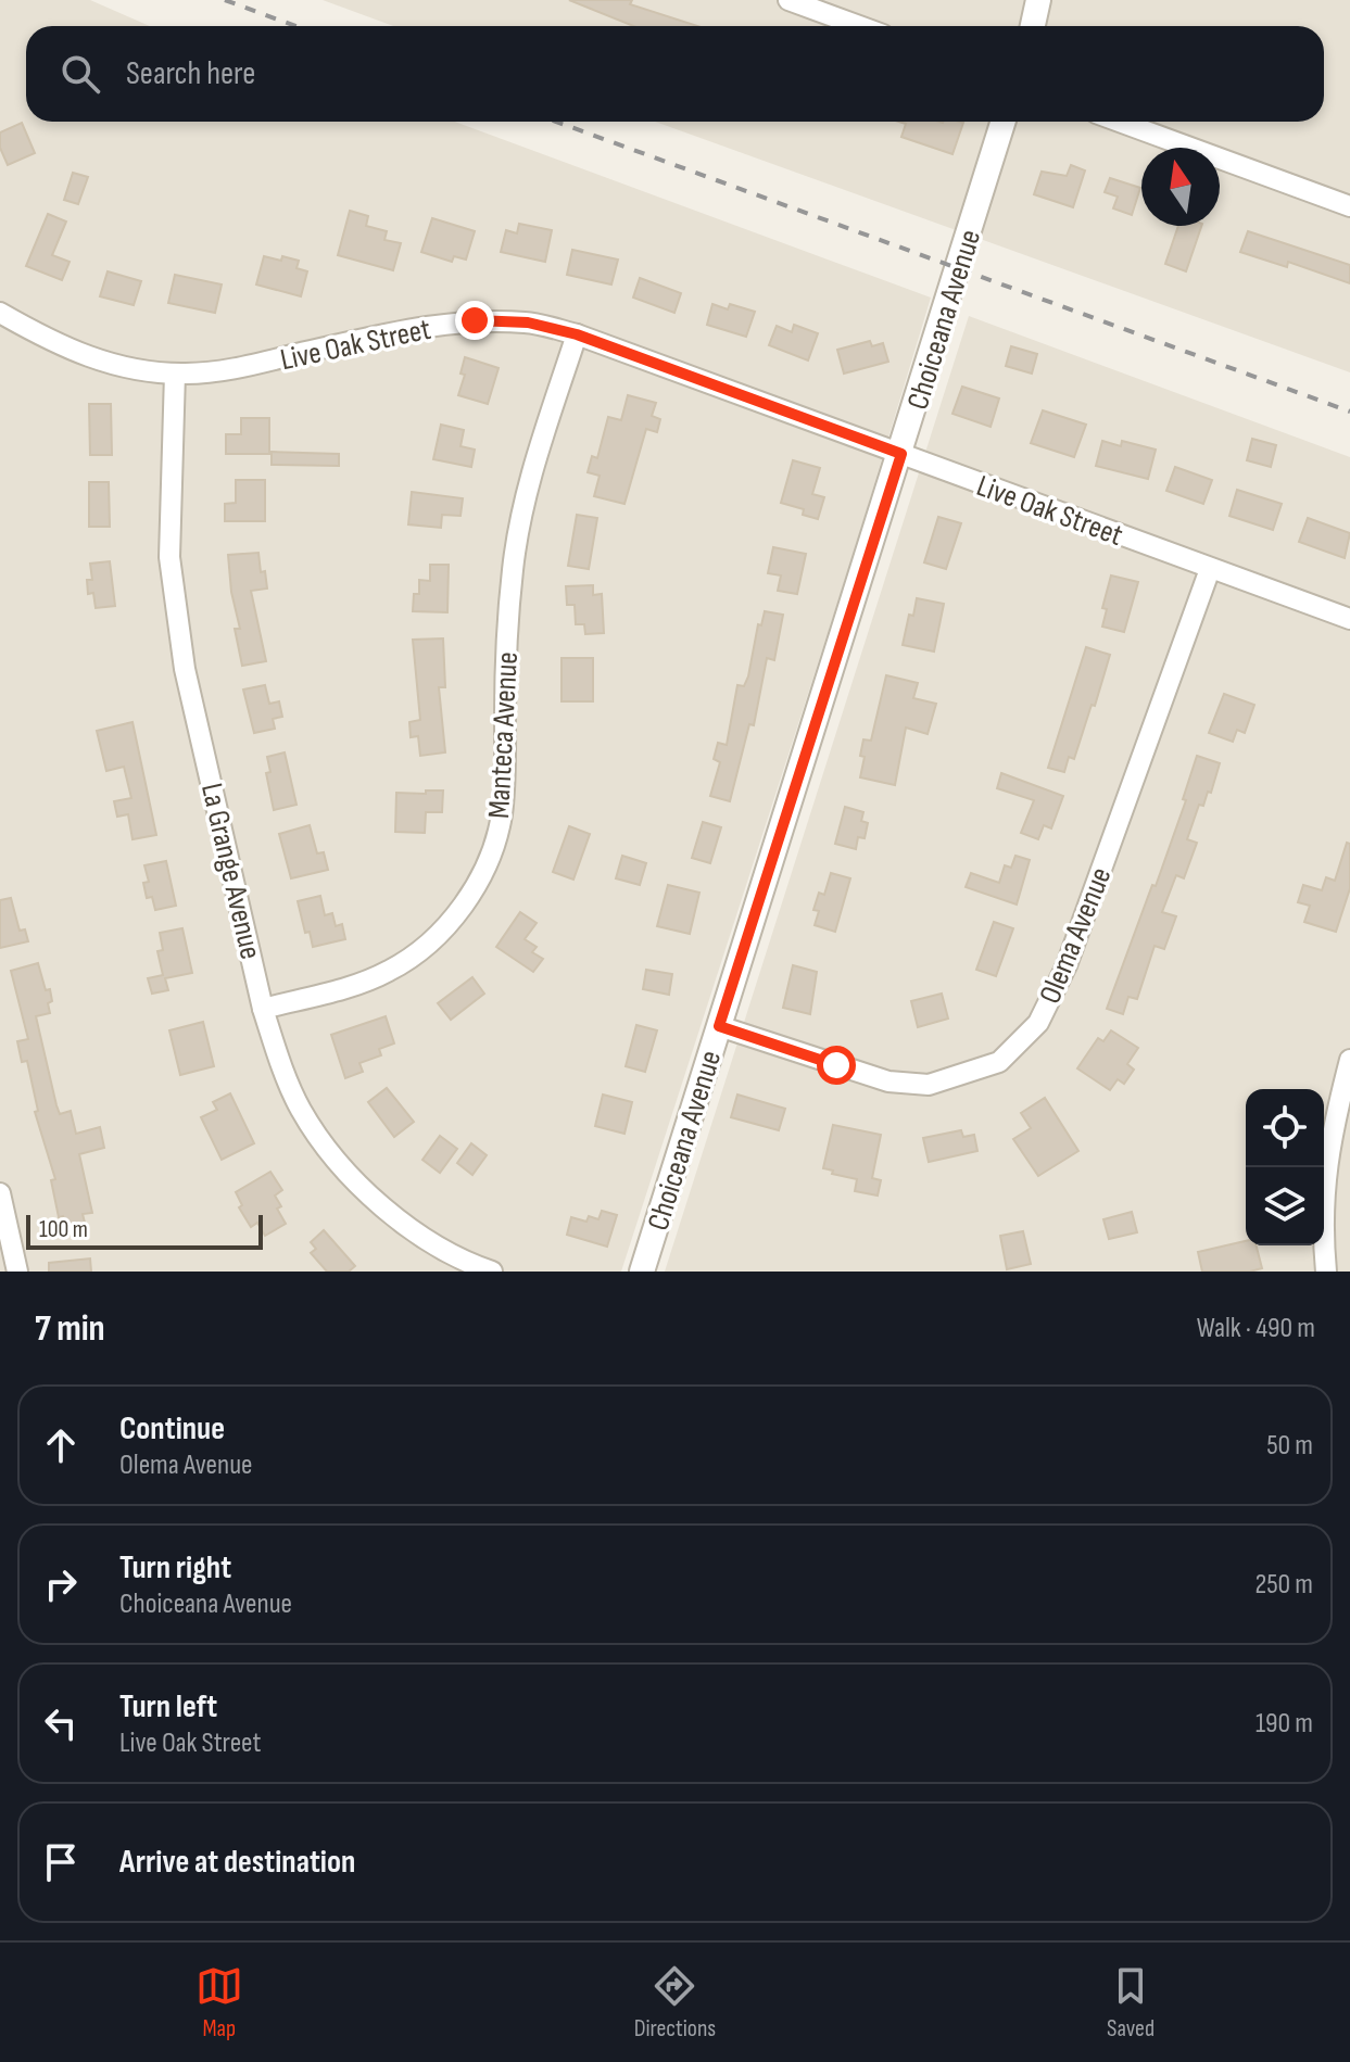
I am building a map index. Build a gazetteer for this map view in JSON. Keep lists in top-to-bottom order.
{
  "streets": {
    "street": [
      "Choiceana Avenue",
      "Live Oak Street",
      "Manteca Avenue",
      "La Grange Avenue",
      "Olema Avenue"
    ]
  },
  "crossings": [
    ["Choiceana Avenue", "Live Oak Street"],
    ["Choiceana Avenue", "Olema Avenue"],
    ["Live Oak Street", "Manteca Avenue"],
    ["Live Oak Street", "La Grange Avenue"],
    ["Live Oak Street", "Olema Avenue"],
    ["Manteca Avenue", "La Grange Avenue"]
  ],
  "scale_bar": "100 m",
  "north": "top",
  "page": {
    "search": "Search here",
    "scale": "100 m",
    "heading": ["7 min", "Walk · 490 m"],
    "list": [
      ["Continue", "Olema Avenue", "50 m"],
      ["Turn right", "Choiceana Avenue", "250 m"],
      ["Turn left", "Live Oak Street", "190 m"],
      "Arrive at destination"
    ],
    "nav": ["Map", "Directions", "Saved"]
  }
}
